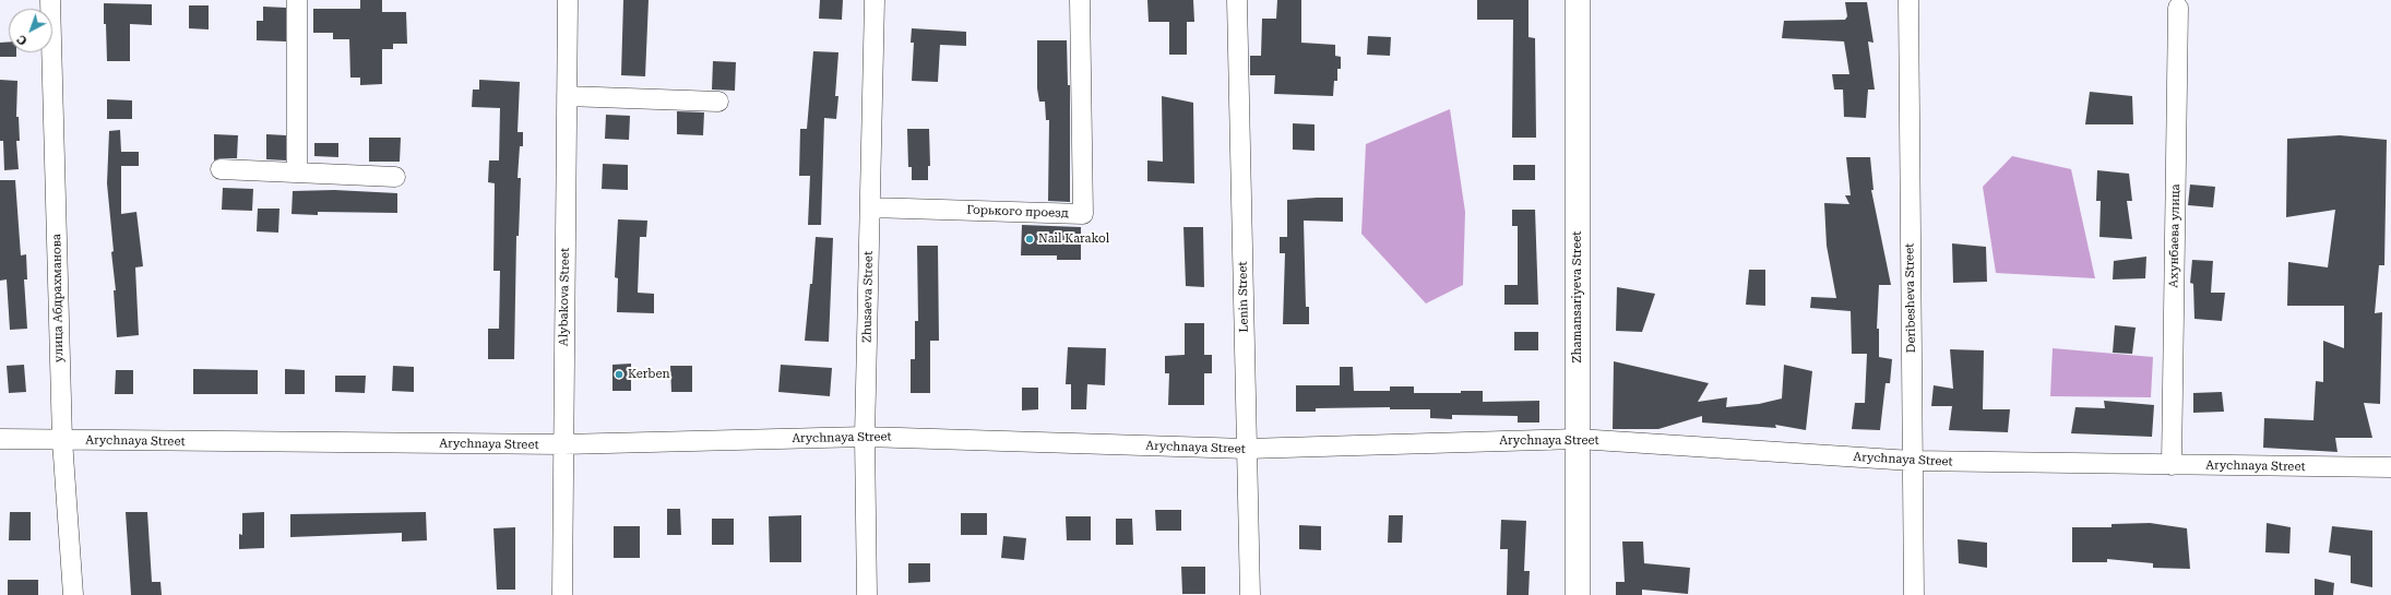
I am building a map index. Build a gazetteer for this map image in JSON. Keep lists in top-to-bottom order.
{
  "streets": {
    "street": [
      "Горького проезд",
      "Ахунбаева улица",
      "Alybakova Street",
      "Zhusaeva Street",
      "Lenin Street",
      "Zhamansariyeva Street",
      "улица Абдрахманова",
      "Deribesheva Street",
      "Arychnaya Street"
    ]
  },
  "crossings": [
    ["Горького проезд", "Zhusaeva Street"],
    ["Ахунбаева улица", "Arychnaya Street"],
    ["Alybakova Street", "Arychnaya Street"],
    ["Zhusaeva Street", "Arychnaya Street"],
    ["Lenin Street", "Arychnaya Street"],
    ["Zhamansariyeva Street", "Arychnaya Street"],
    ["улица Абдрахманова", "Arychnaya Street"],
    ["Deribesheva Street", "Arychnaya Street"]
  ],
  "places": ["Nail Karakol", "Kerben"],
  "north": "bottom left"
}
